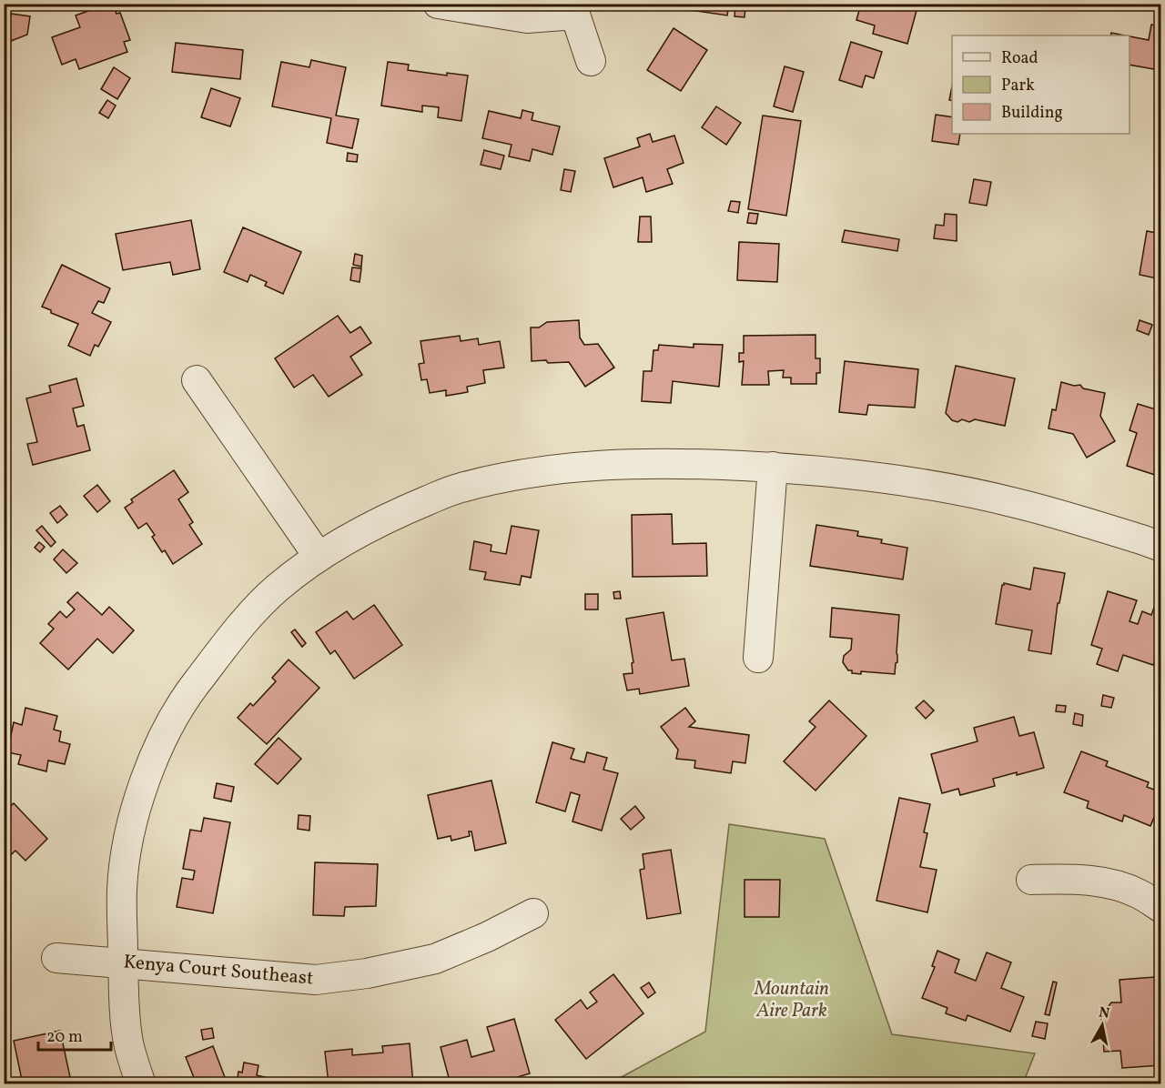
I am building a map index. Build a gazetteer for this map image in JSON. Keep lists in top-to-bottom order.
{
  "streets": {
    "street": ["Kenya Court Southeast"]
  },
  "parks": ["Mountain Aire Park"],
  "legend": ["Road", "Park", "Building"],
  "scale_bar": "20 m",
  "north": "top"
}
